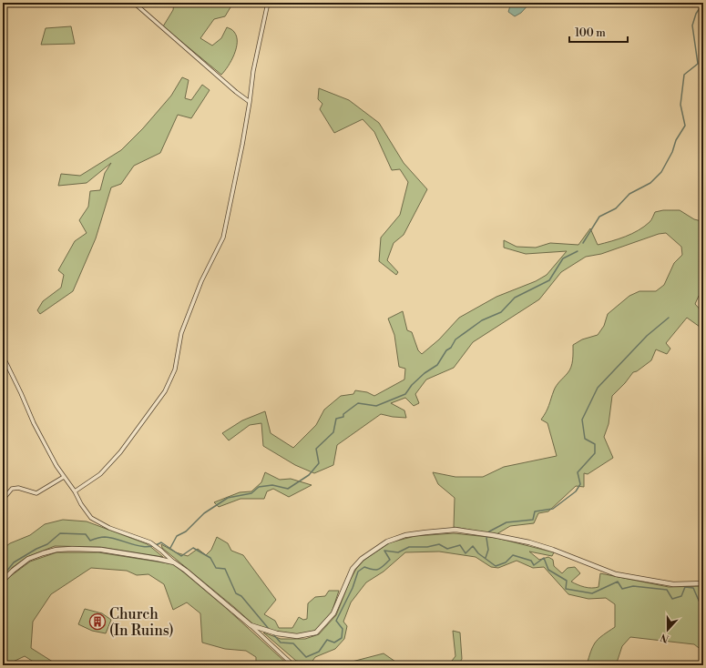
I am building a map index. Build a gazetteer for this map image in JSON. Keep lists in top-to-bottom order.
{
  "places": {
    "building": ["Church (In Ruins)"]
  },
  "scale_bar": "100 m",
  "north": "bottom"
}
